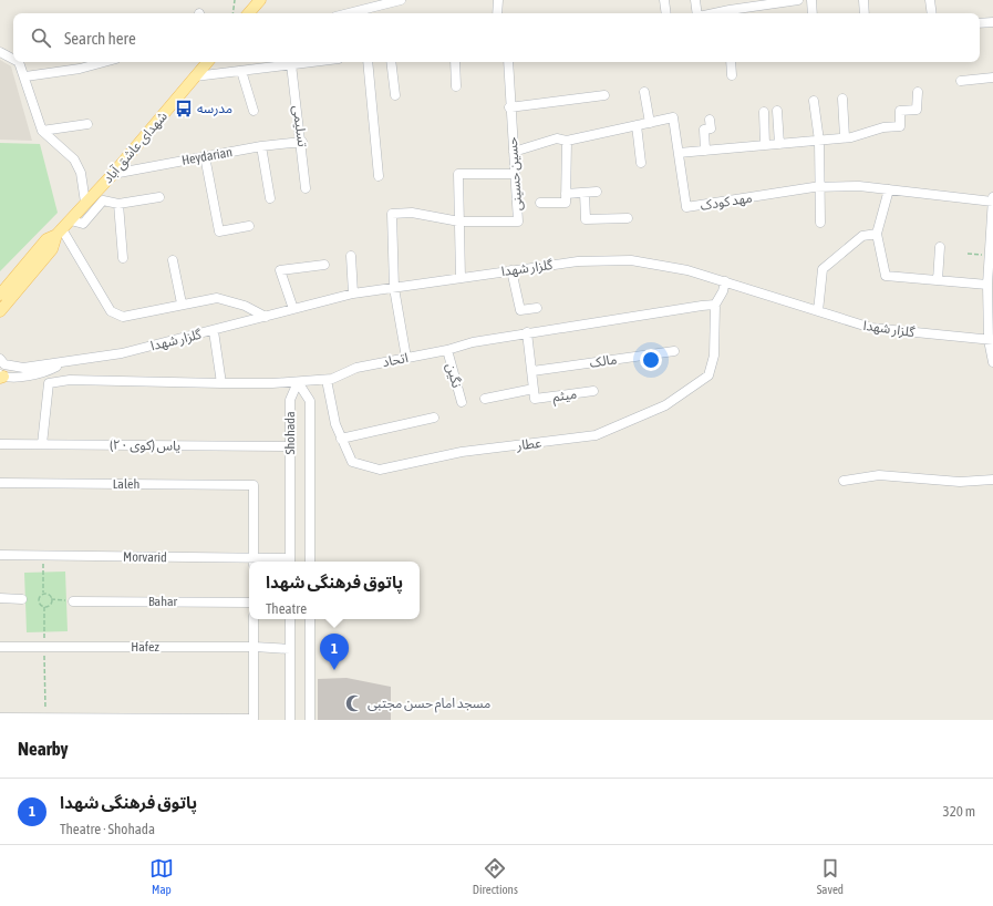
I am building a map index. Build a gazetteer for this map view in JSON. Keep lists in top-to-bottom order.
{
  "streets": {
    "main road": ["شهدای عاشق آباد"],
    "street": [
      "تسلیمی",
      "Heydarian",
      "حسین حسینی",
      "مهد کودک",
      "گلزار شهدا",
      "اتحاد",
      "مالک",
      "نگین",
      "میثم",
      "Shohada",
      "عطار",
      "یاس (کوی ۲۰)",
      "Laleh",
      "Morvarid",
      "Bahar",
      "Hafez"
    ]
  },
  "crossings": [
    ["تسلیمی", "Heydarian"],
    ["شهدای عاشق آباد", "Heydarian"],
    ["حسین حسینی", "مهد کودک"],
    ["حسین حسینی", "گلزار شهدا"],
    ["اتحاد", "نگین"],
    ["اتحاد", "Shohada"],
    ["اتحاد", "عطار"],
    ["اتحاد", "یاس (کوی ۲۰)"],
    ["Shohada", "یاس (کوی ۲۰)"],
    ["Shohada", "Morvarid"],
    ["Laleh", "Morvarid"]
  ],
  "places": {
    "bus stop": ["مدرسه"],
    "mosque": ["مسجد امام حسن مجتبی"]
  },
  "page": {
    "search": "Search here",
    "popup": ["پاتوق فرهنگی شهدا", "Theatre"],
    "pins": "1",
    "heading": "Nearby",
    "list": [
      {
        "mark": "1",
        "name": "پاتوق فرهنگی شهدا",
        "note": "Theatre · Shohada",
        "value": "320 m"
      }
    ],
    "nav": ["Map", "Directions", "Saved"]
  }
}
